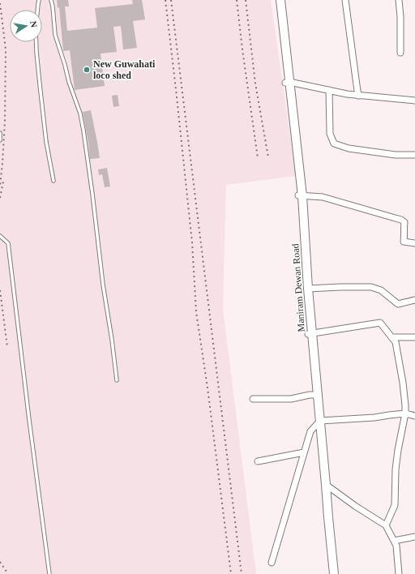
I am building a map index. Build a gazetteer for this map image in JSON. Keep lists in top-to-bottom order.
{
  "streets": {
    "main road": ["Maniram Dewan Road"]
  },
  "places": ["New Guwahati loco shed"],
  "north": "right"
}
